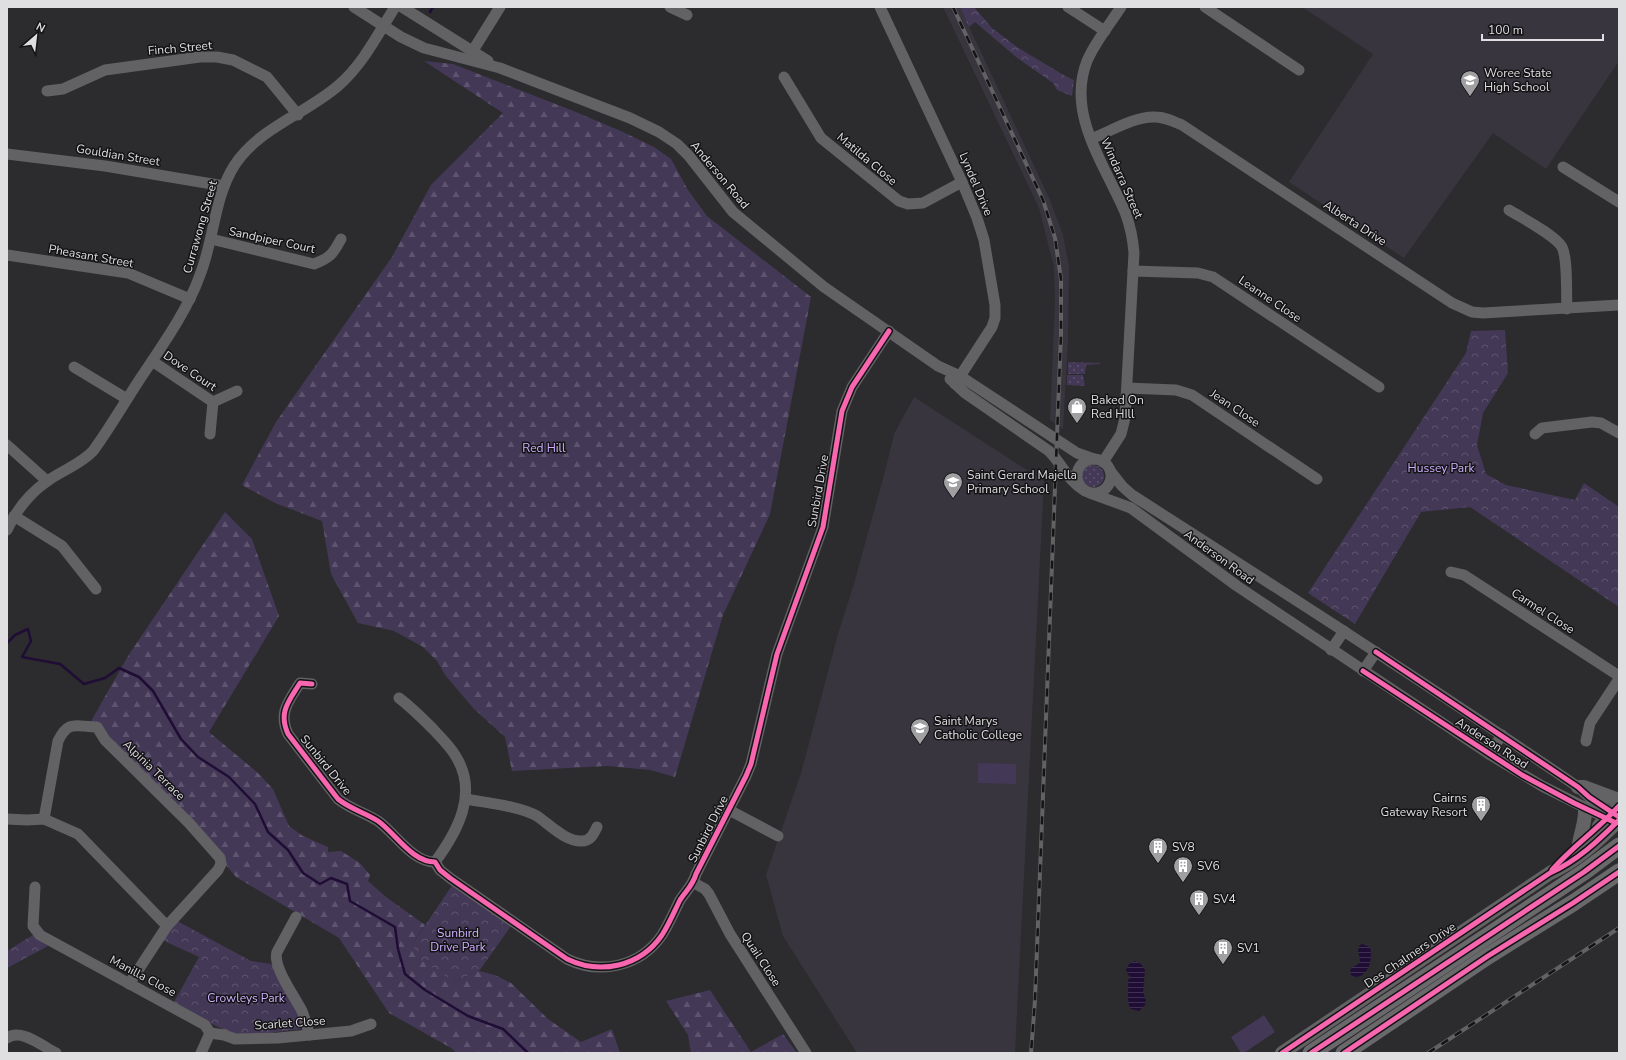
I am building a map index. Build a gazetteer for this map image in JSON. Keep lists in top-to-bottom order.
{
  "streets": {
    "main road": ["Des Chalmers Drive"],
    "street": [
      "Finch Street",
      "Gouldian Street",
      "Matilda Close",
      "Anderson Road",
      "Windarra Street",
      "Lyndel Drive",
      "Alberta Drive",
      "Currawong Street",
      "Sandpiper Court",
      "Pheasant Street",
      "Leanne Close",
      "Dove Court",
      "Jean Close",
      "Sunbird Drive",
      "Carmel Close",
      "Alpinia Terrace",
      "Quail Close",
      "Manilla Close",
      "Scarlet Close"
    ]
  },
  "crossings": [
    ["Finch Street", "Currawong Street"],
    ["Gouldian Street", "Currawong Street"],
    ["Matilda Close", "Lyndel Drive"],
    ["Anderson Road", "Windarra Street"],
    ["Anderson Road", "Lyndel Drive"],
    ["Anderson Road", "Currawong Street"],
    ["Anderson Road", "Sunbird Drive"],
    ["Anderson Road", "Des Chalmers Drive"],
    ["Windarra Street", "Alberta Drive"],
    ["Windarra Street", "Leanne Close"],
    ["Windarra Street", "Jean Close"],
    ["Currawong Street", "Sandpiper Court"],
    ["Currawong Street", "Pheasant Street"],
    ["Currawong Street", "Dove Court"],
    ["Sunbird Drive", "Quail Close"],
    ["Alpinia Terrace", "Manilla Close"],
    ["Manilla Close", "Scarlet Close"]
  ],
  "parks": [
    "Red Hill",
    "Hussey Park",
    "Sunbird Drive Park",
    "Crowleys Park"
  ],
  "places": {
    "school or university": ["Woree State High School", "Saint Gerard Majella Primary School", "Saint Marys Catholic College"],
    "shop": ["Baked On Red HIll"],
    "building": [
      "Cairns Gateway Resort",
      "SV8",
      "SV6",
      "SV4",
      "SV1"
    ]
  },
  "scale_bar": "100 m",
  "north": "top right"
}
